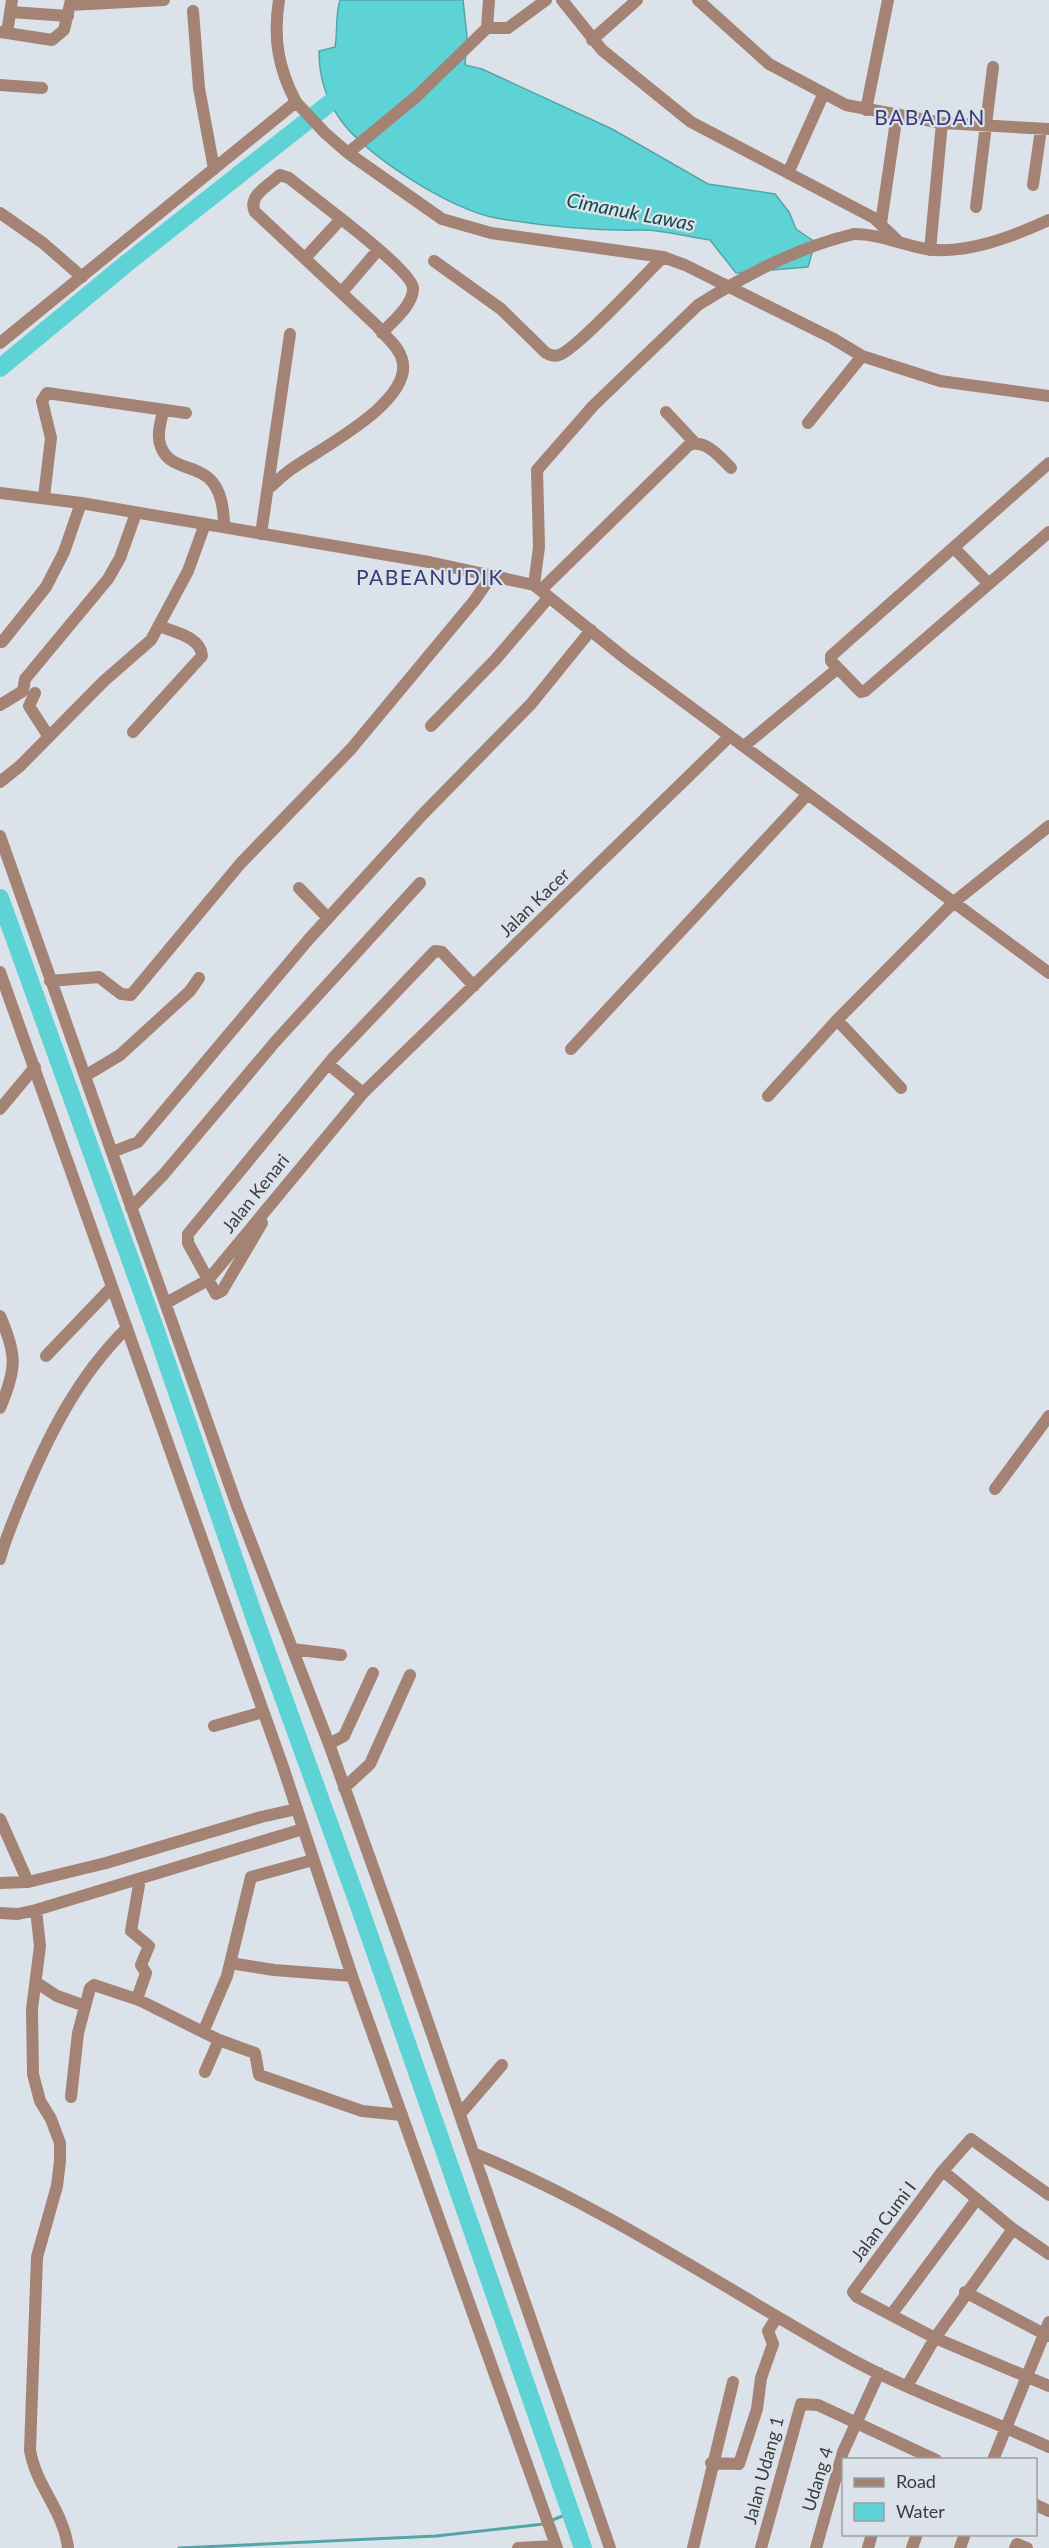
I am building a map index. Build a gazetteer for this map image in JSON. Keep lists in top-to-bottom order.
{
  "streets": {
    "street": [
      "Jalan Kacer",
      "Jalan Kenari",
      "Jalan Cumi I",
      "Jalan Udang 1",
      "Udang 4"
    ]
  },
  "crossings": [
    ["Jalan Kacer", "Jalan Kenari"],
    ["Jalan Udang 1", "Udang 4"]
  ],
  "districts": ["BABADAN", "PABEANUDIK"],
  "water": ["Cimanuk Lawas"],
  "legend": ["Road", "Water"]
}
